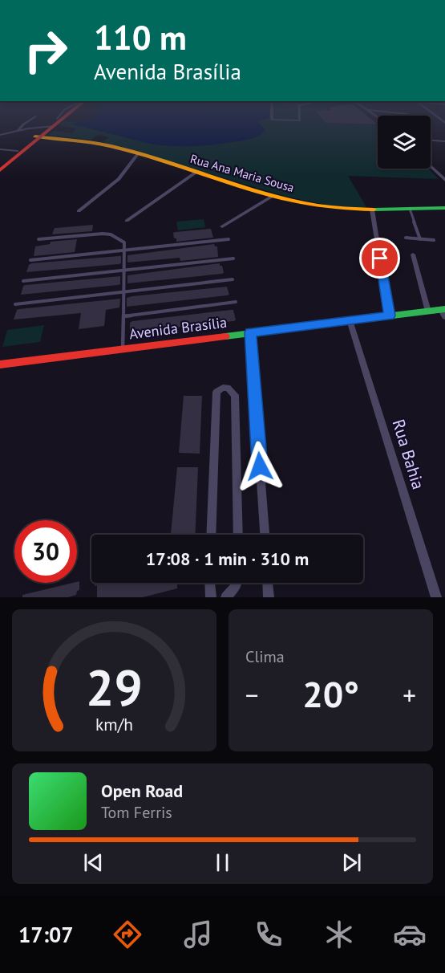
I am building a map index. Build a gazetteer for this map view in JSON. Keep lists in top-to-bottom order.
{
  "streets": {
    "street": ["Rua Ana Maria Sousa", "Avenida Brasília", "Rua Bahia"]
  },
  "crossings": [
    ["Avenida Brasília", "Rua Bahia"]
  ],
  "page": {
    "turn": ["110 m", "Avenida Brasília"],
    "limit": "30",
    "trip": "17:08 · 1 min · 310 m",
    "tile": "Clima",
    "heat": ["−", "20°", "+"],
    "song": ["Open Road", "Tom Ferris"],
    "tabs": "17:07",
    "gauge": ["29", "km/h"]
  }
}
